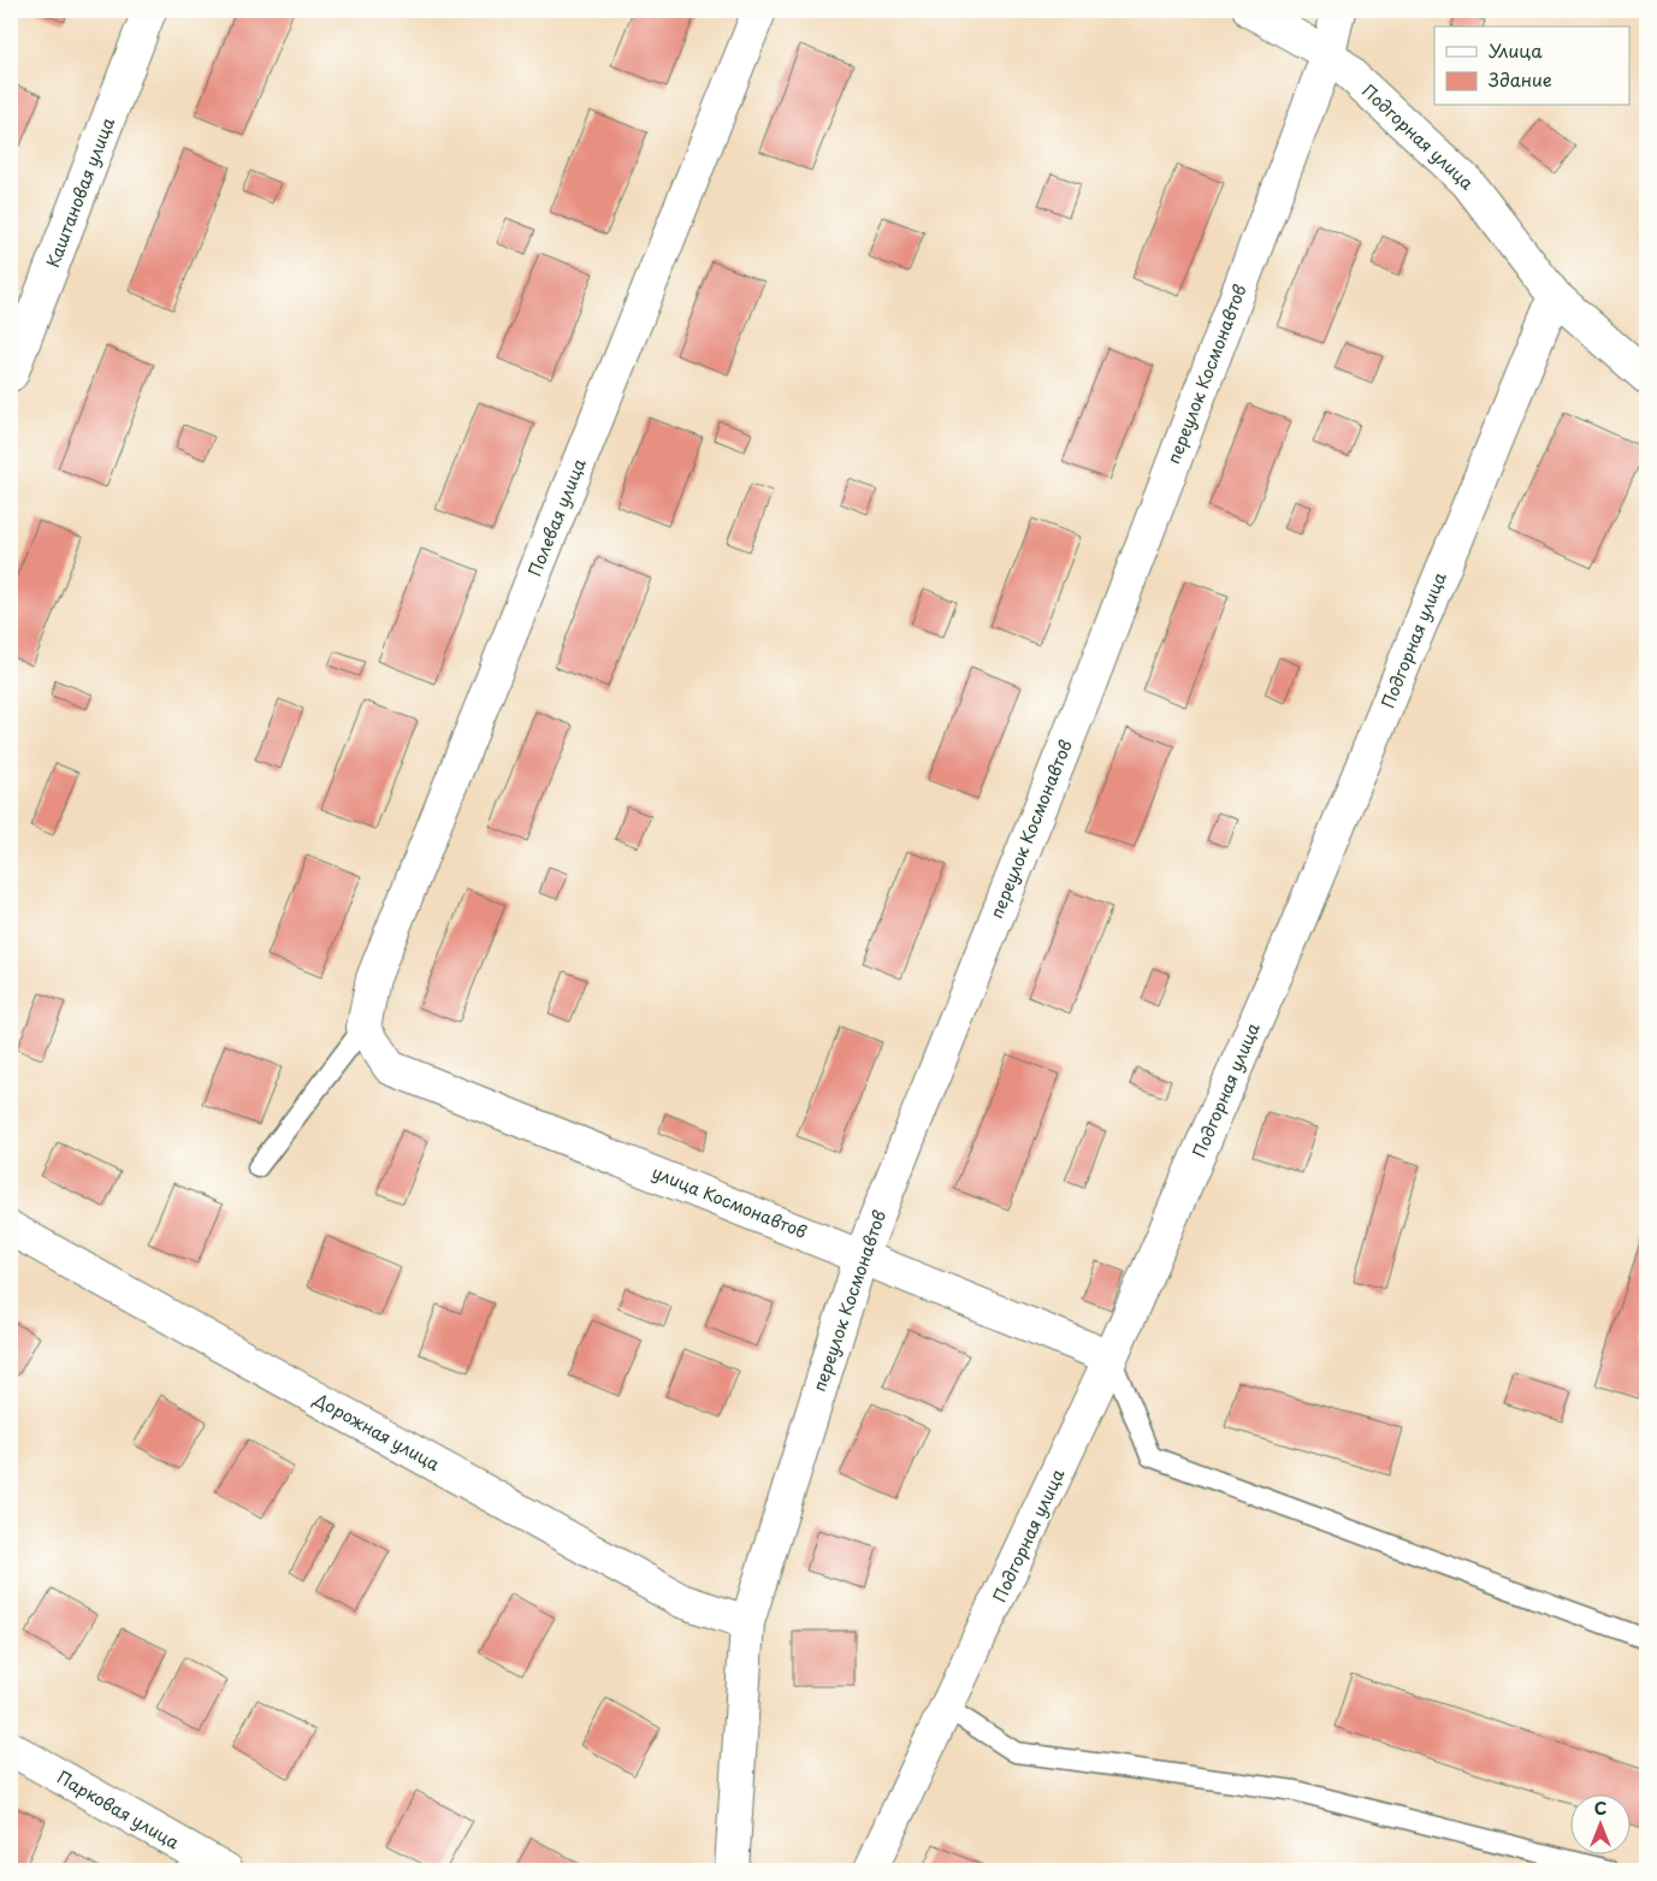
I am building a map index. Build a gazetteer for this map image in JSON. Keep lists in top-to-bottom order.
{
  "streets": {
    "street": [
      "Подгорная улица",
      "Каштановая улица",
      "переулок Космонавтов",
      "Полевая улица",
      "улица Космонавтов",
      "Дорожная улица",
      "Парковая улица"
    ]
  },
  "crossings": [
    ["Подгорная улица", "переулок Космонавтов"],
    ["Подгорная улица", "улица Космонавтов"],
    ["переулок Космонавтов", "улица Космонавтов"],
    ["переулок Космонавтов", "Дорожная улица"],
    ["Полевая улица", "улица Космонавтов"]
  ],
  "legend": ["Улица", "Здание"],
  "north": "top"
}
